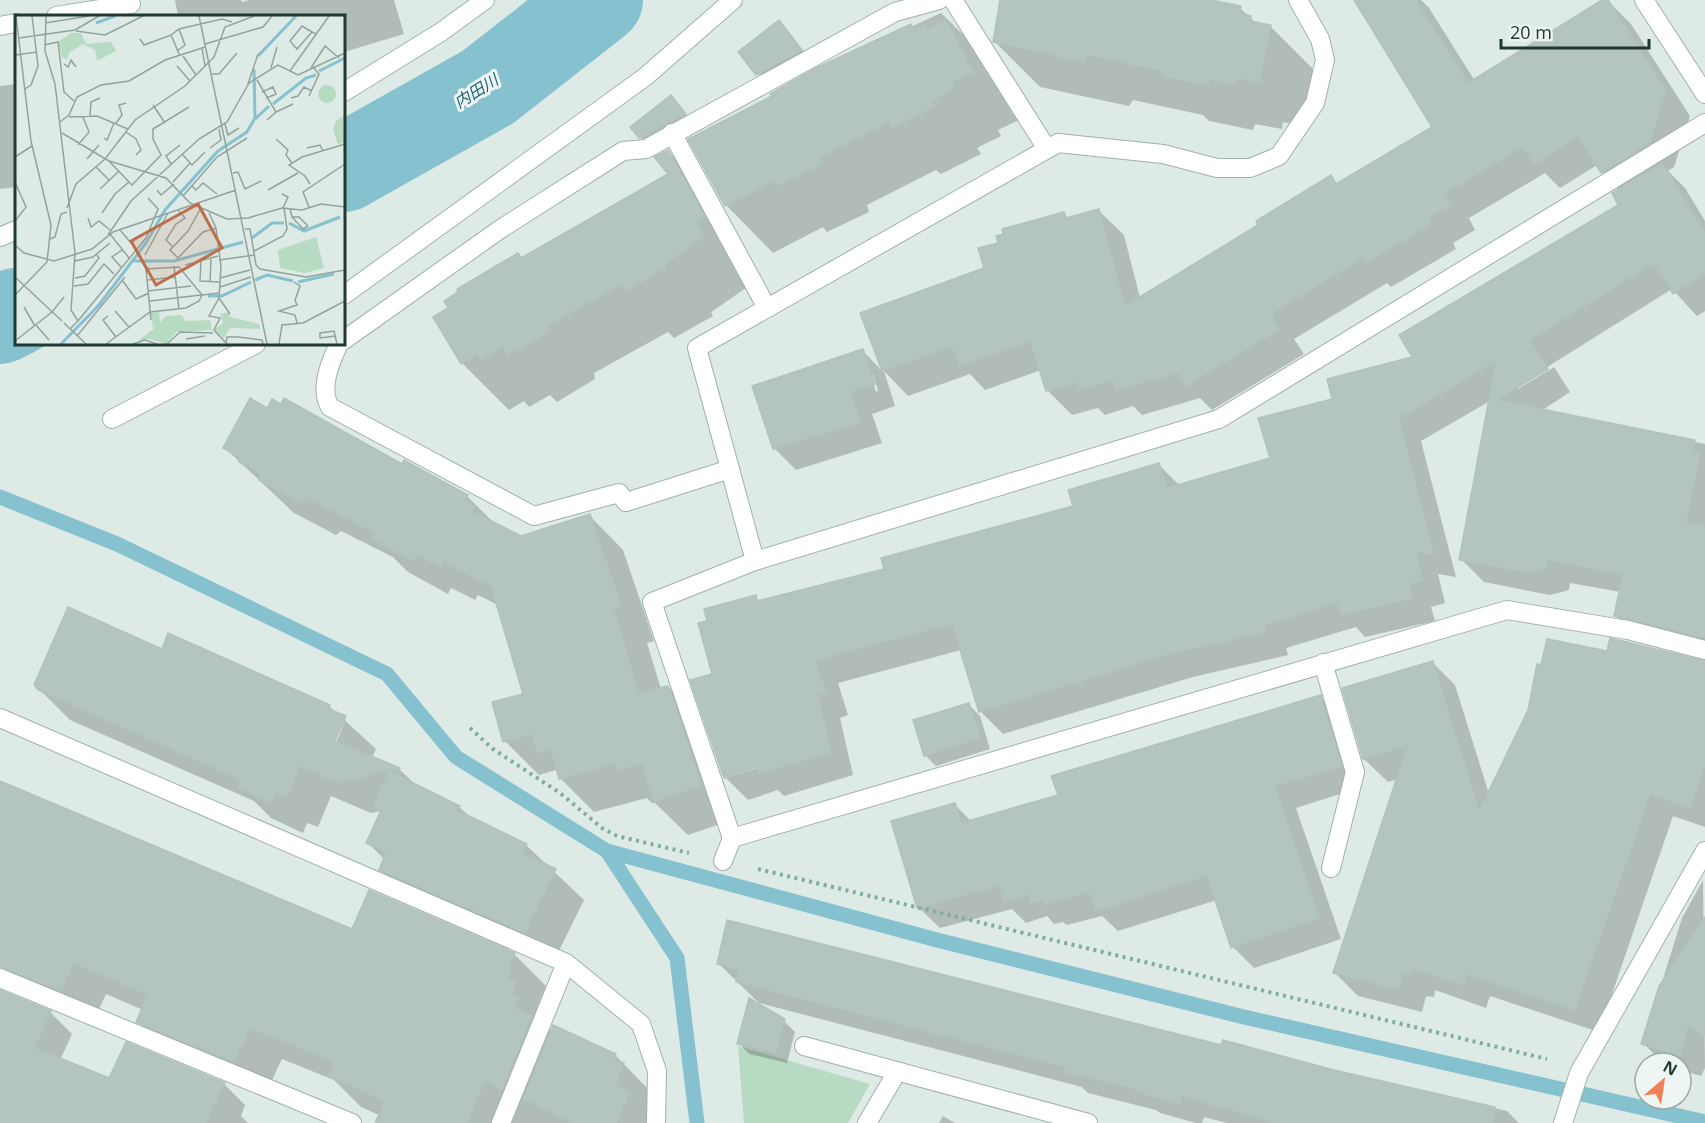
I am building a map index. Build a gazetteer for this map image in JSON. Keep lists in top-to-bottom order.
{
  "water": ["内田川"],
  "scale_bar": "20 m",
  "north": "top right"
}
